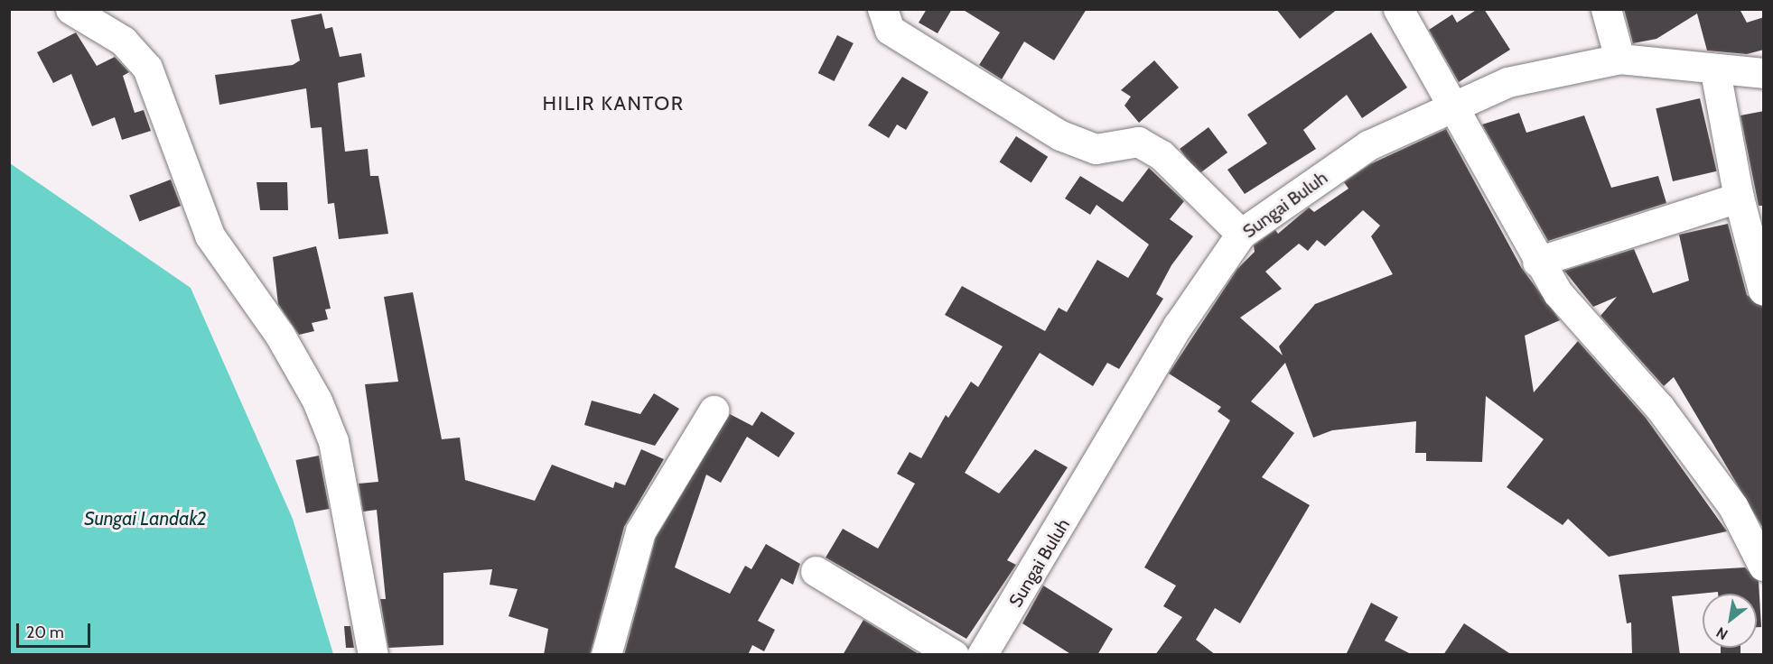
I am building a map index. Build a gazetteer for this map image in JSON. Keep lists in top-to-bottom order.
{
  "streets": {
    "street": ["Sungai Buluh"]
  },
  "districts": ["HILIR KANTOR"],
  "water": ["Sungai Landak2"],
  "scale_bar": "20 m",
  "north": "bottom left"
}
